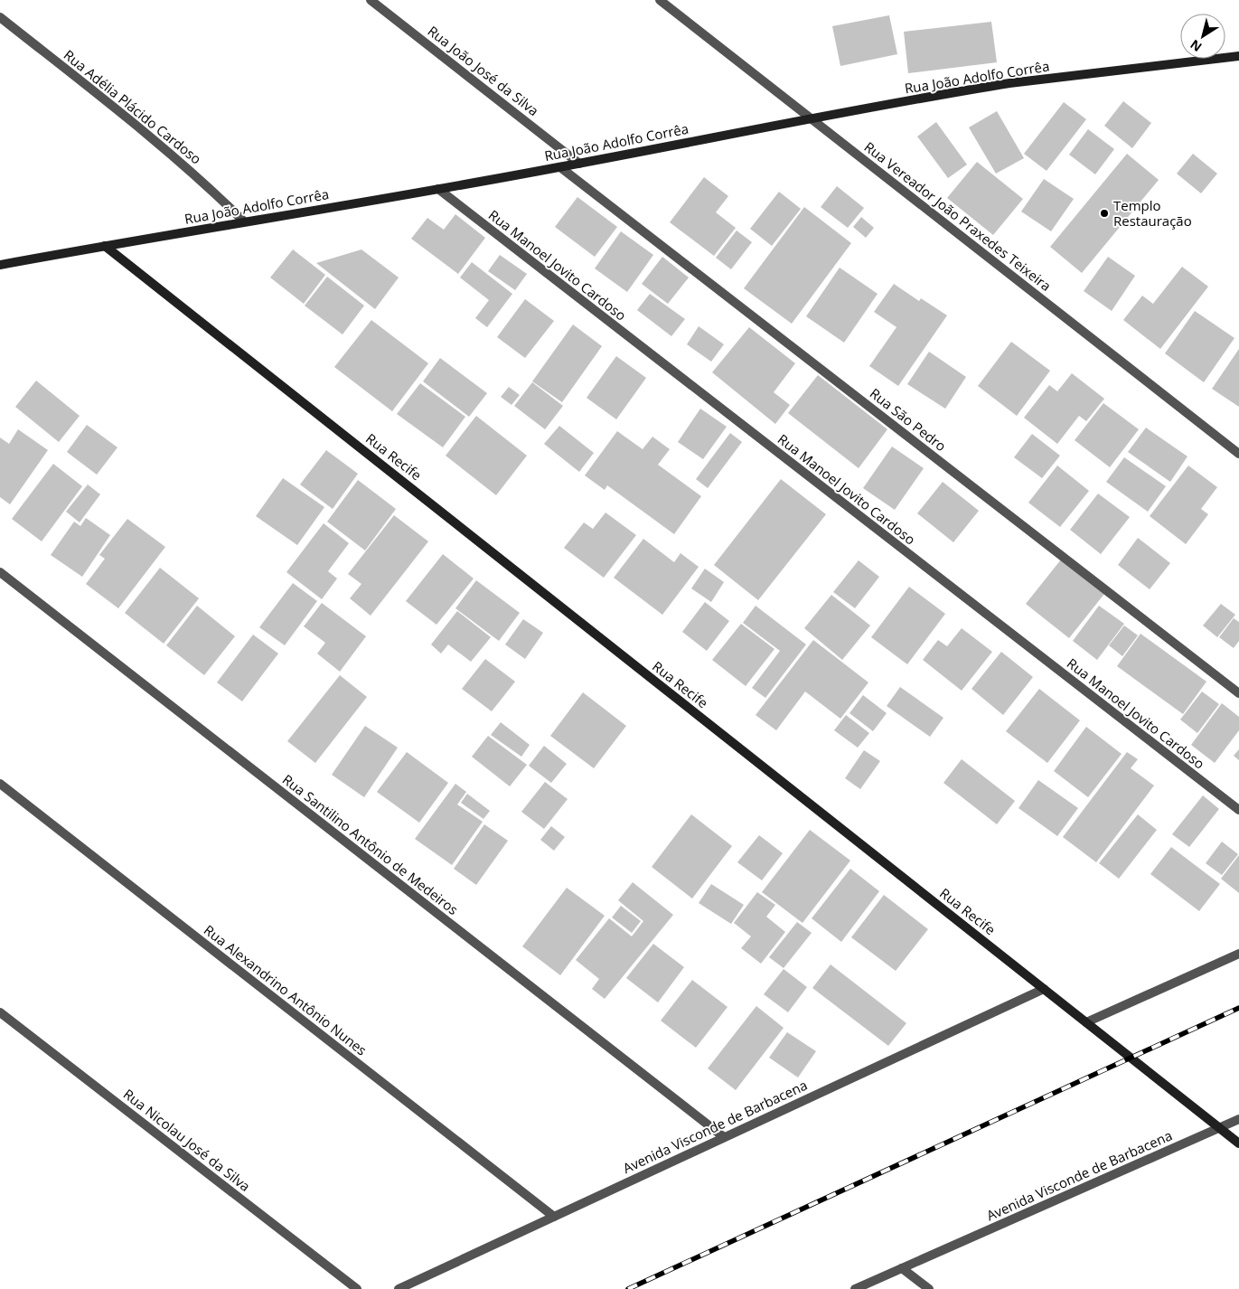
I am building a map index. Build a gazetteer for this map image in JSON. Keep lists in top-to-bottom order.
{
  "streets": {
    "street": [
      "Rua João José da Silva",
      "Rua João Adolfo Corrêa",
      "Rua Adélia Plácido Cardoso",
      "Rua Vereador João Praxedes Teixeira",
      "Rua Manoel Jovito Cardoso",
      "Rua São Pedro",
      "Rua Recife",
      "Rua Santilino Antônio de Medeiros",
      "Rua Alexandrino Antônio Nunes",
      "Avenida Visconde de Barbacena",
      "Rua Nicolau José da Silva"
    ]
  },
  "crossings": [
    ["Rua João José da Silva", "Rua João Adolfo Corrêa"],
    ["Rua João Adolfo Corrêa", "Rua Adélia Plácido Cardoso"],
    ["Rua João Adolfo Corrêa", "Rua Vereador João Praxedes Teixeira"],
    ["Rua João Adolfo Corrêa", "Rua Manoel Jovito Cardoso"],
    ["Rua João Adolfo Corrêa", "Rua São Pedro"],
    ["Rua João Adolfo Corrêa", "Rua Recife"],
    ["Rua Recife", "Avenida Visconde de Barbacena"],
    ["Rua Santilino Antônio de Medeiros", "Avenida Visconde de Barbacena"],
    ["Rua Alexandrino Antônio Nunes", "Avenida Visconde de Barbacena"]
  ],
  "places": ["Templo Restauração"],
  "north": "bottom left"
}
